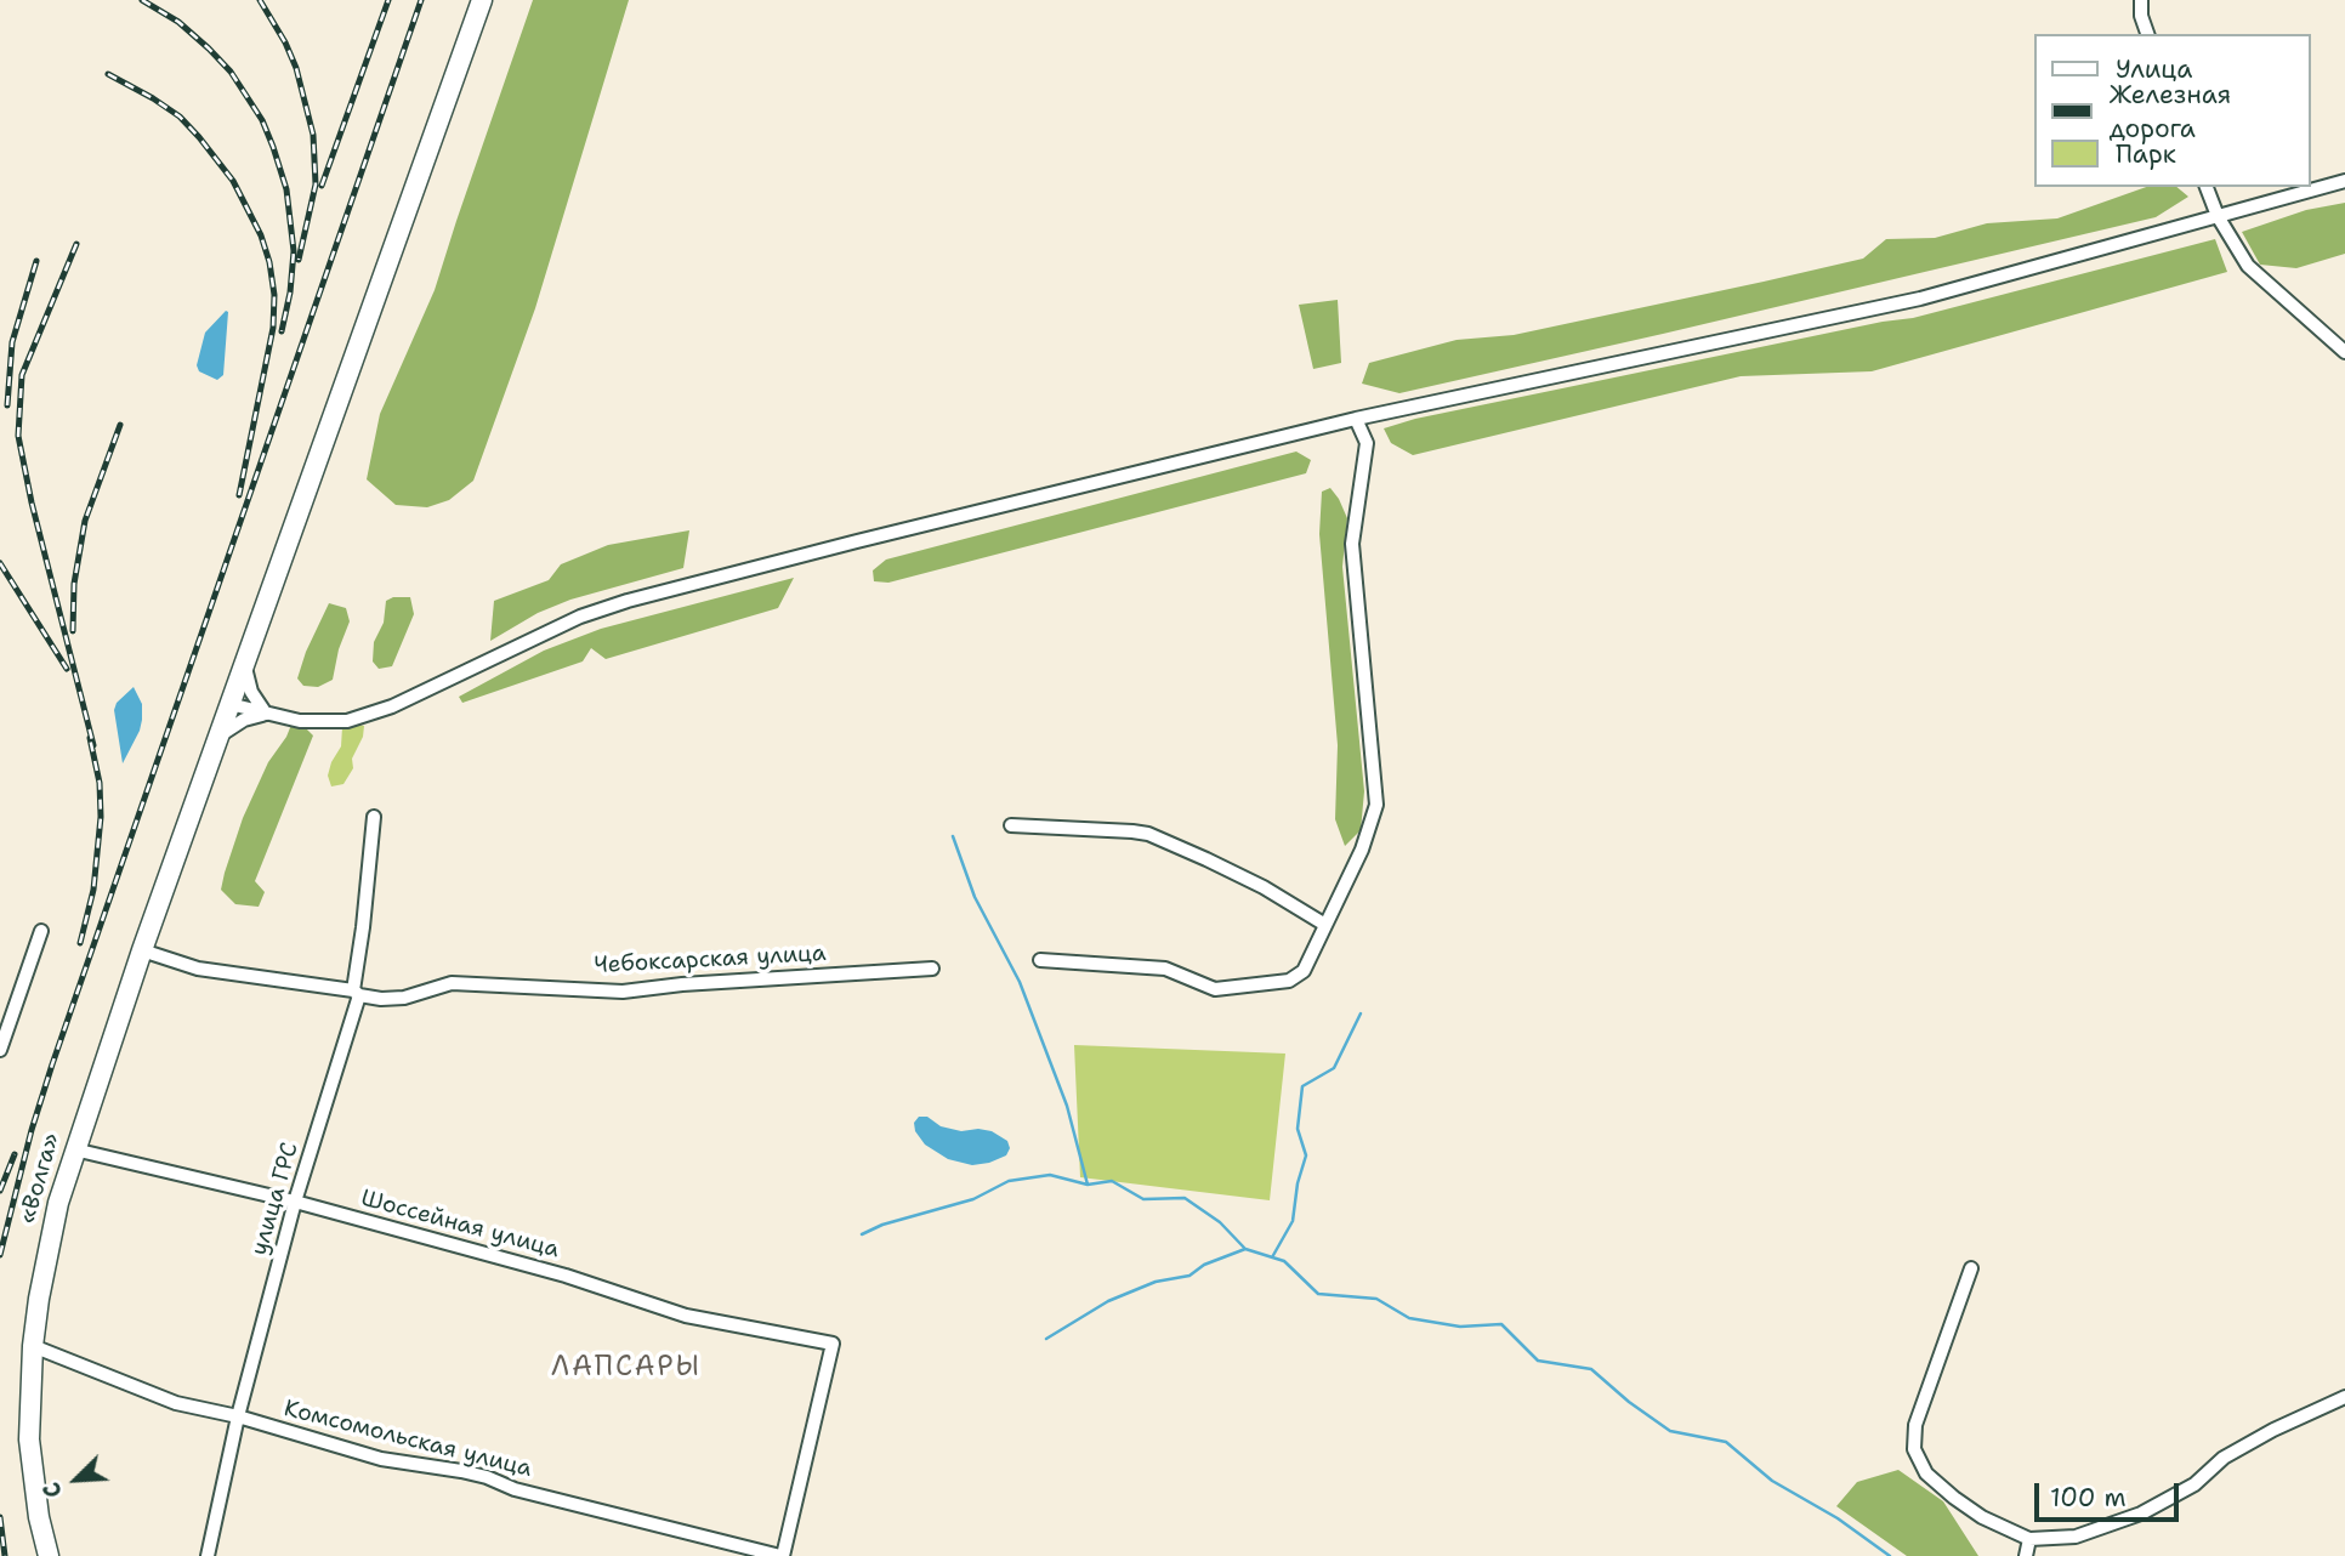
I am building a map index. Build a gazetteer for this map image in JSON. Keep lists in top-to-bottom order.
{
  "streets": {
    "highway": ["«Волга»"],
    "street": [
      "Чебоксарская улица",
      "улица ГРС",
      "Шоссейная улица",
      "Комсомольская улица"
    ]
  },
  "crossings": [
    ["Чебоксарская улица", "«Волга»"],
    ["Чебоксарская улица", "улица ГРС"],
    ["«Волга»", "Шоссейная улица"],
    ["«Волга»", "Комсомольская улица"],
    ["улица ГРС", "Шоссейная улица"],
    ["улица ГРС", "Комсомольская улица"],
    ["Шоссейная улица", "Комсомольская улица"]
  ],
  "districts": ["ЛАПСАРЫ"],
  "legend": ["Улица", "Железная дорога", "Парк"],
  "scale_bar": "100 m",
  "north": "bottom left"
}
